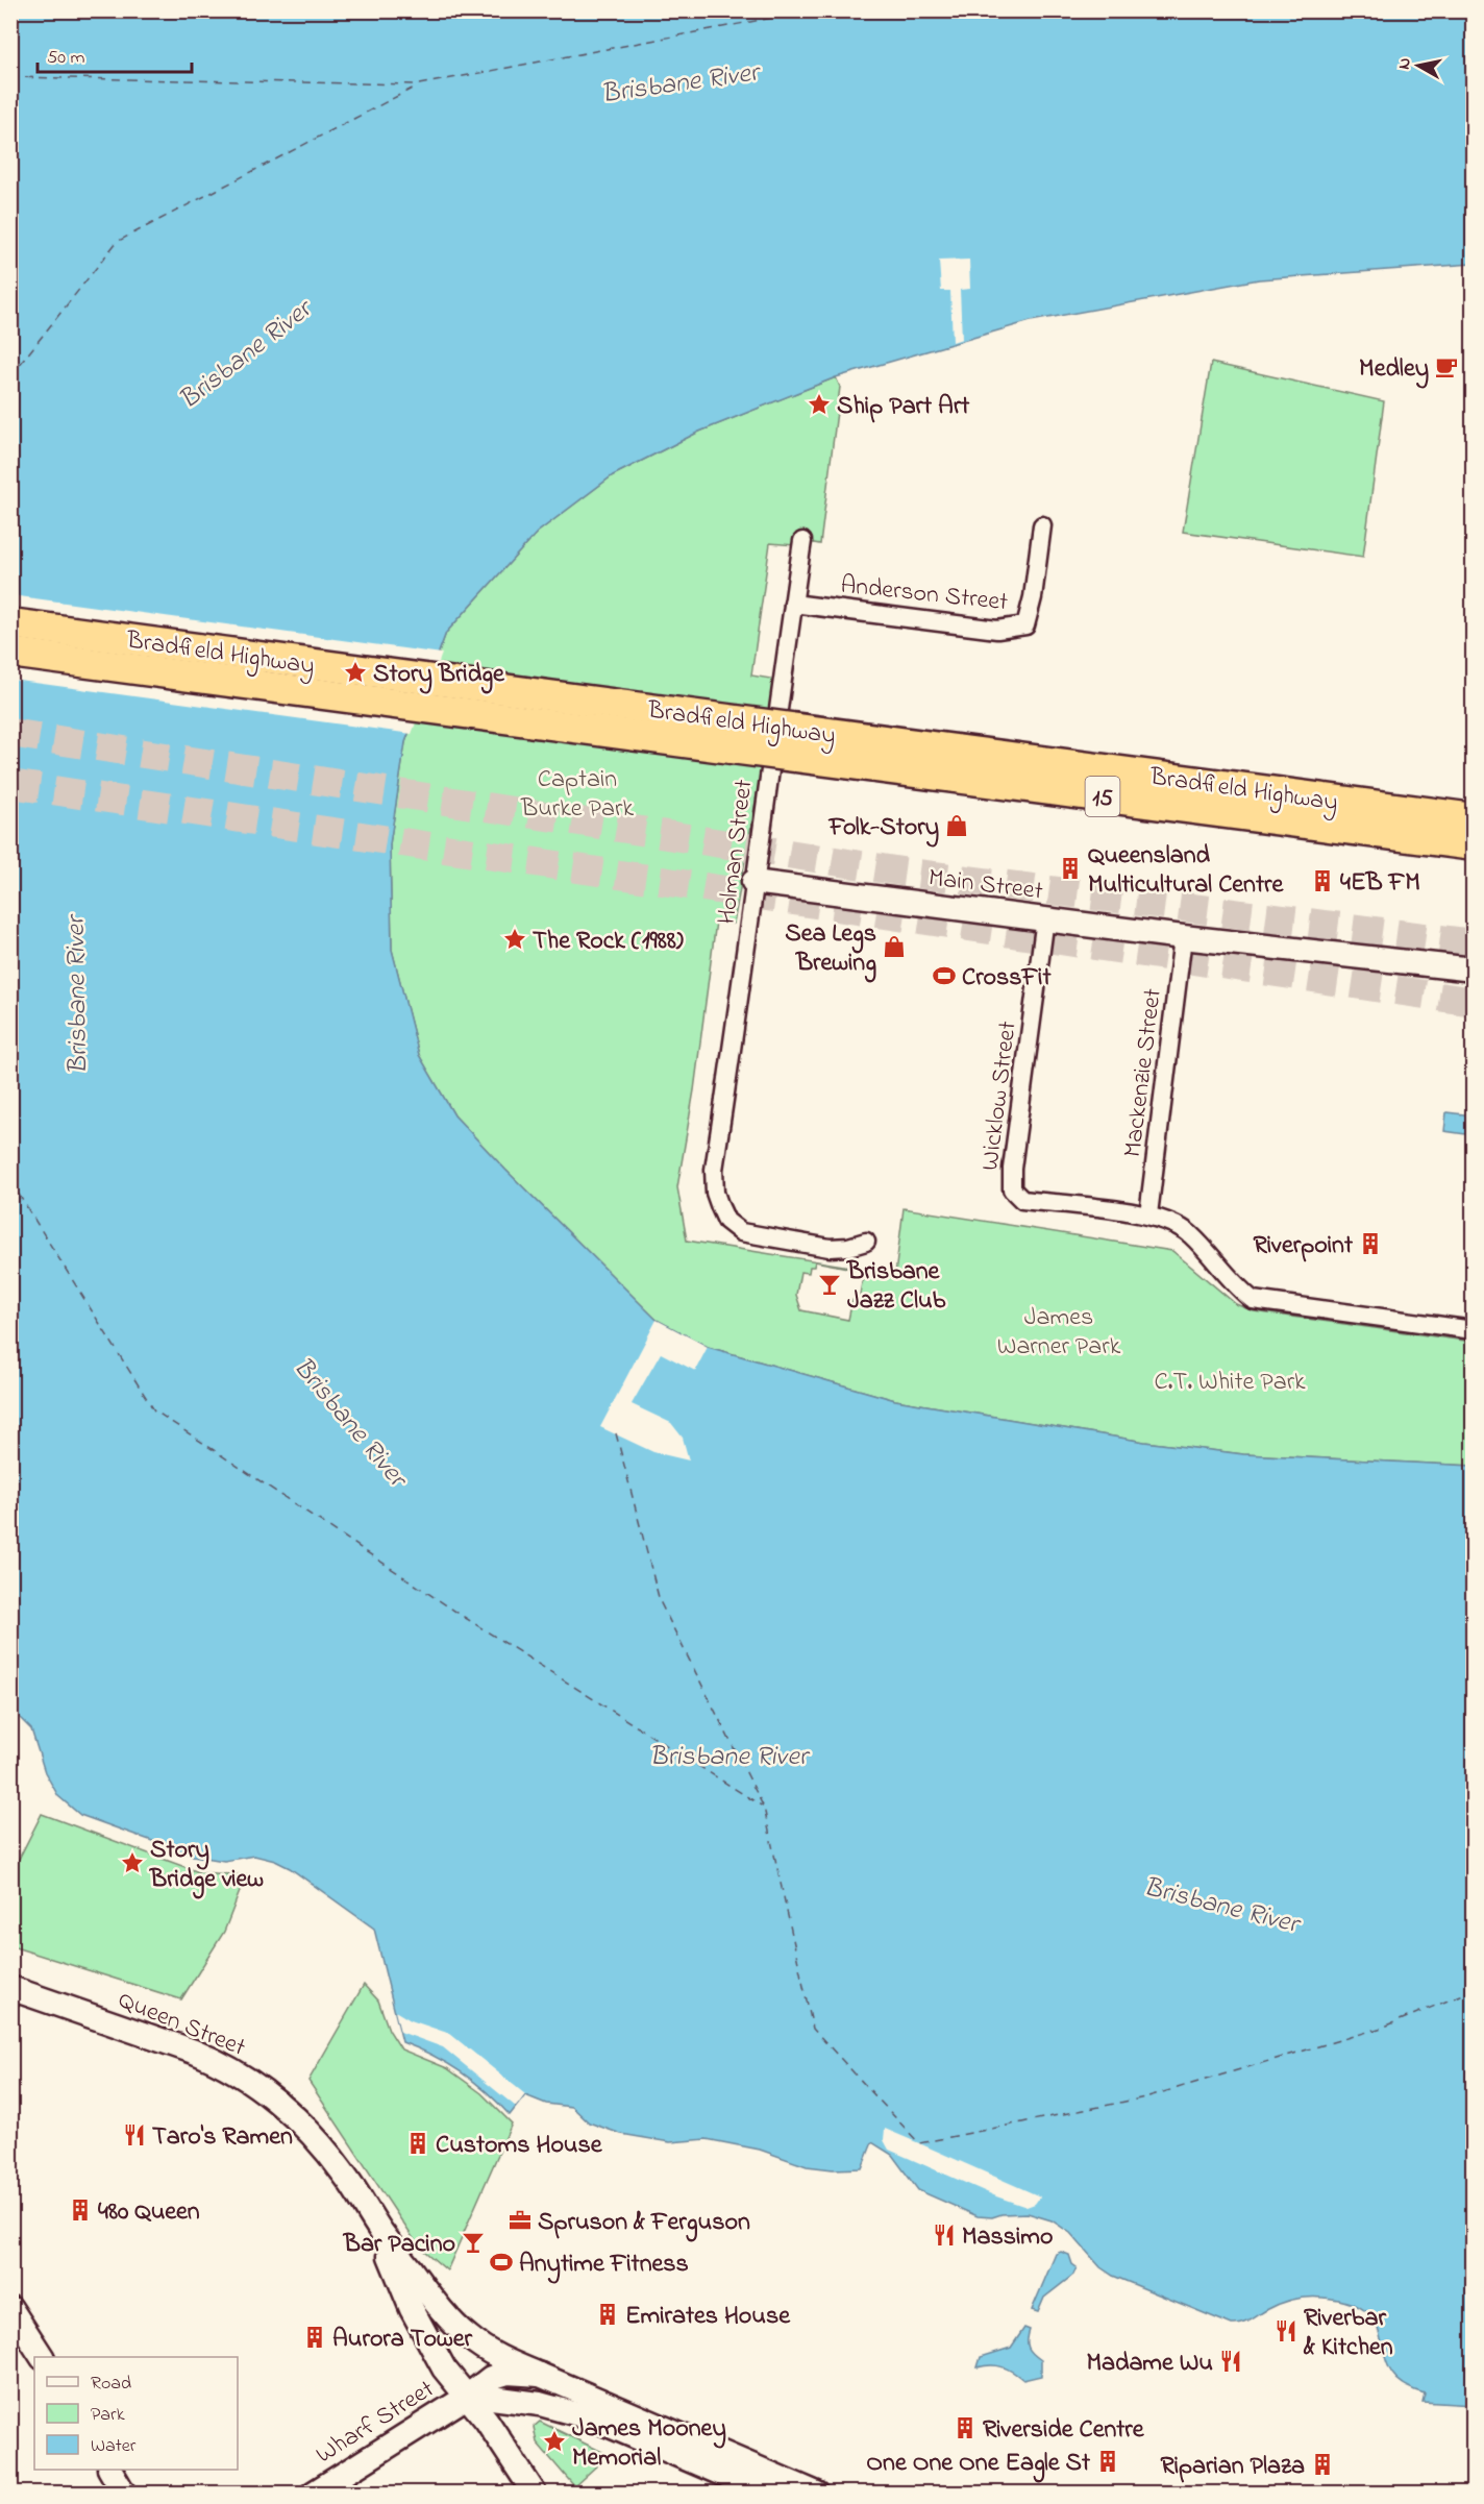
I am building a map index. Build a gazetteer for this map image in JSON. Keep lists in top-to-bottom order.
{
  "streets": {
    "highway": ["Bradfield Highway", "15"],
    "main road": ["Main Street", "Queen Street", "Wharf Street"],
    "street": [
      "Anderson Street",
      "Holman Street",
      "Mackenzie Street",
      "Wicklow Street"
    ]
  },
  "crossings": [
    ["Anderson Street", "Holman Street"],
    ["Holman Street", "Main Street"],
    ["Main Street", "Mackenzie Street"],
    ["Main Street", "Wicklow Street"],
    ["Mackenzie Street", "Wicklow Street"],
    ["Queen Street", "Wharf Street"]
  ],
  "water": ["Brisbane River"],
  "parks": ["Captain Burke Park", "James Warner Park", "C.T. White Park"],
  "places": {
    "cafe": ["Medley"],
    "place": [
      "Ship Part Art",
      "Story Bridge",
      "The Rock (1988)",
      "Story Bridge view",
      "James Mooney Memorial"
    ],
    "shop": ["Folk-Story", "Sea Legs Brewing"],
    "building": [
      "Queensland Multicultural Centre",
      "4EB FM",
      "Riverpoint",
      "Customs House",
      "480 Queen",
      "Emirates House",
      "Aurora Tower",
      "Riverside Centre",
      "One One One Eagle St",
      "Riparian Plaza"
    ],
    "sports": ["CrossFit", "Anytime Fitness"],
    "bar": ["Brisbane Jazz Club", "Bar Pacino"],
    "restaurant": [
      "Taro's Ramen",
      "Massimo",
      "Riverbar & Kitchen",
      "Madame Wu"
    ],
    "office": ["Spruson & Ferguson"]
  },
  "legend": ["Road", "Park", "Water"],
  "scale_bar": "50 m",
  "north": "left"
}
